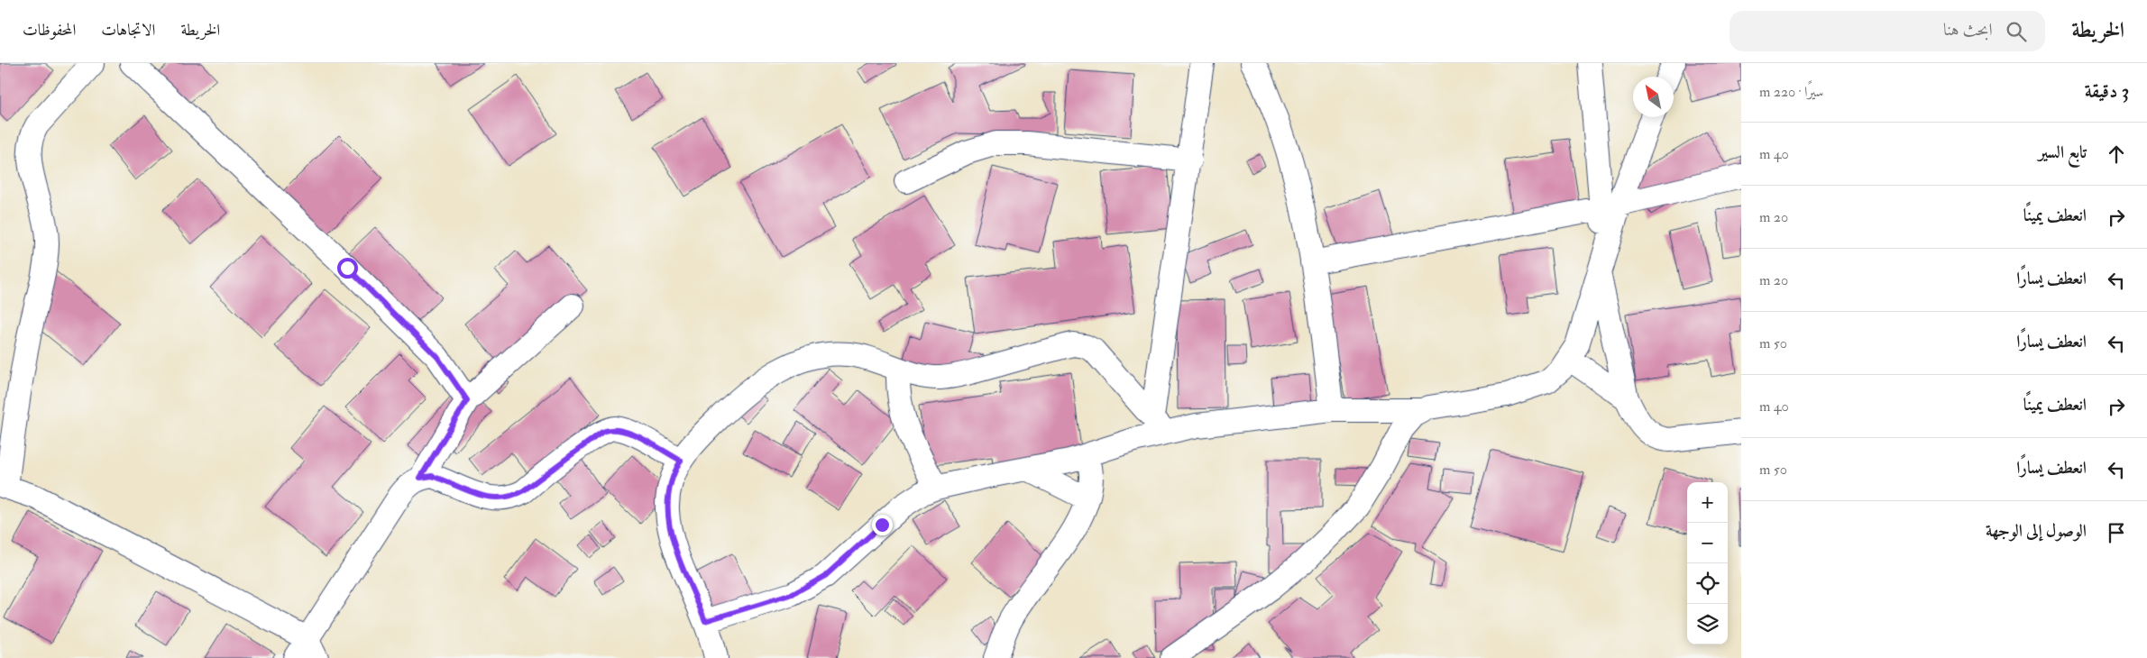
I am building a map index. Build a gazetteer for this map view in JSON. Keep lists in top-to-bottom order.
{
  "north": "top left",
  "page": {
    "header": "الخريطة",
    "search": "ابحث هنا",
    "nav": ["الخريطة", "الاتجاهات", "المحفوظات"],
    "heading": ["3 دقيقة", "سيرًا · 220 m"],
    "list": [
      ["تابع السير", "40 m"],
      ["انعطف يمينًا", "20 m"],
      ["انعطف يسارًا", "20 m"],
      ["انعطف يسارًا", "50 m"],
      ["انعطف يمينًا", "40 m"],
      ["انعطف يسارًا", "50 m"],
      "الوصول إلى الوجهة"
    ],
    "map_buttons": ["+", "−"]
  }
}
